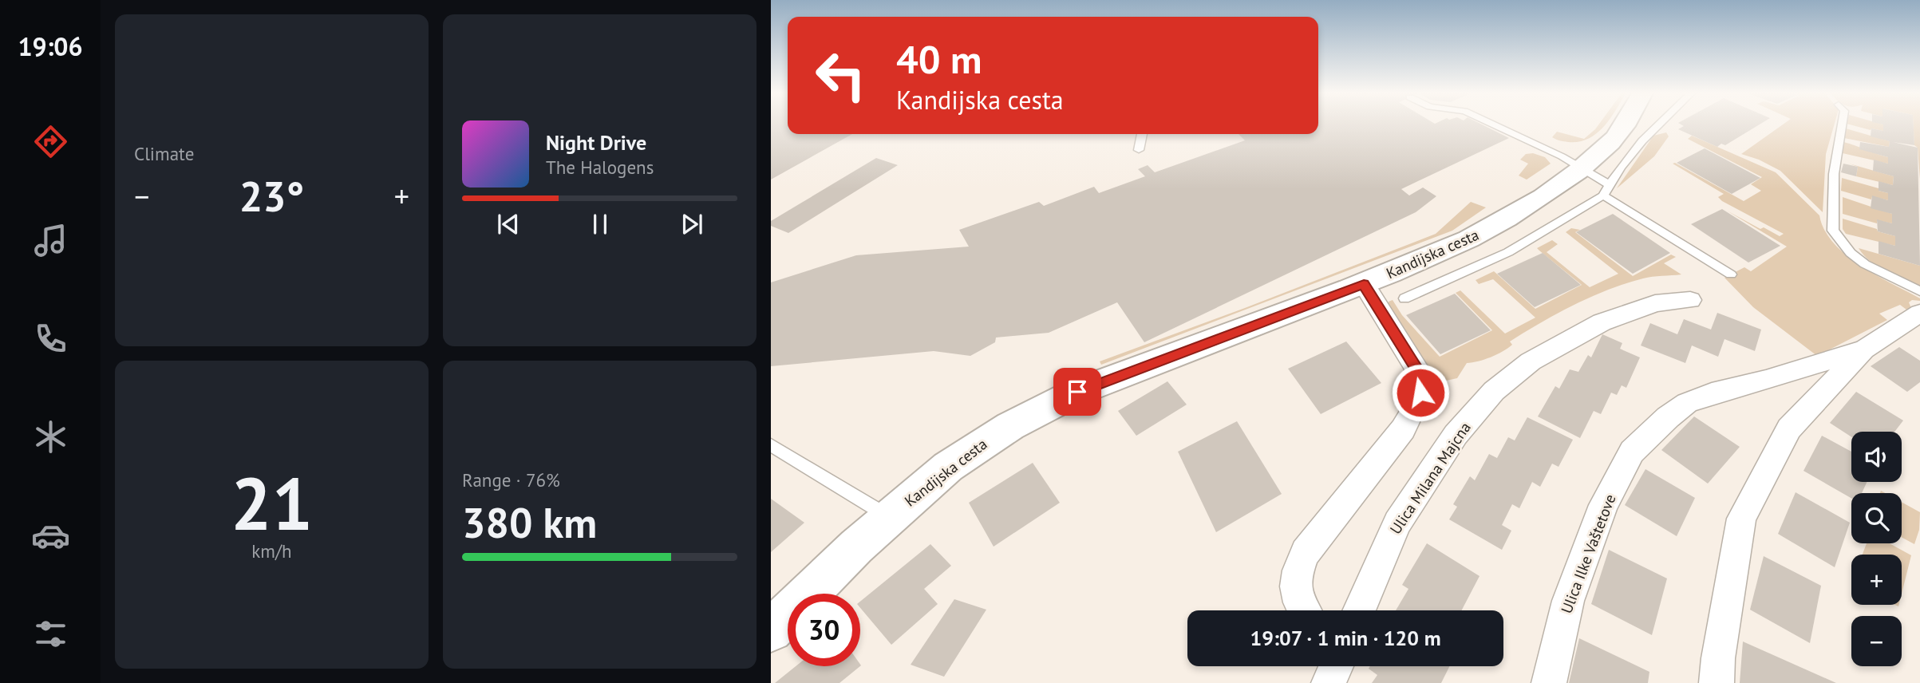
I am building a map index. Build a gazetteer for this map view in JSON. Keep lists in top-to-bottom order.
{
  "streets": {
    "main road": ["Kandijska cesta"],
    "street": ["Ulica Milana Majcna", "Ulica Ilke Vaštetove"]
  },
  "page": {
    "tabs": "19:06",
    "tile": [
      "Climate",
      ["21", "km/h"],
      ["Range · 76%", "380 km"]
    ],
    "turn": ["40 m", "Kandijska cesta"],
    "song": ["Night Drive", "The Halogens"],
    "heat": ["−", "23°", "+"],
    "map_buttons": ["+", "−"],
    "limit": "30",
    "trip": "19:07 · 1 min · 120 m"
  }
}
